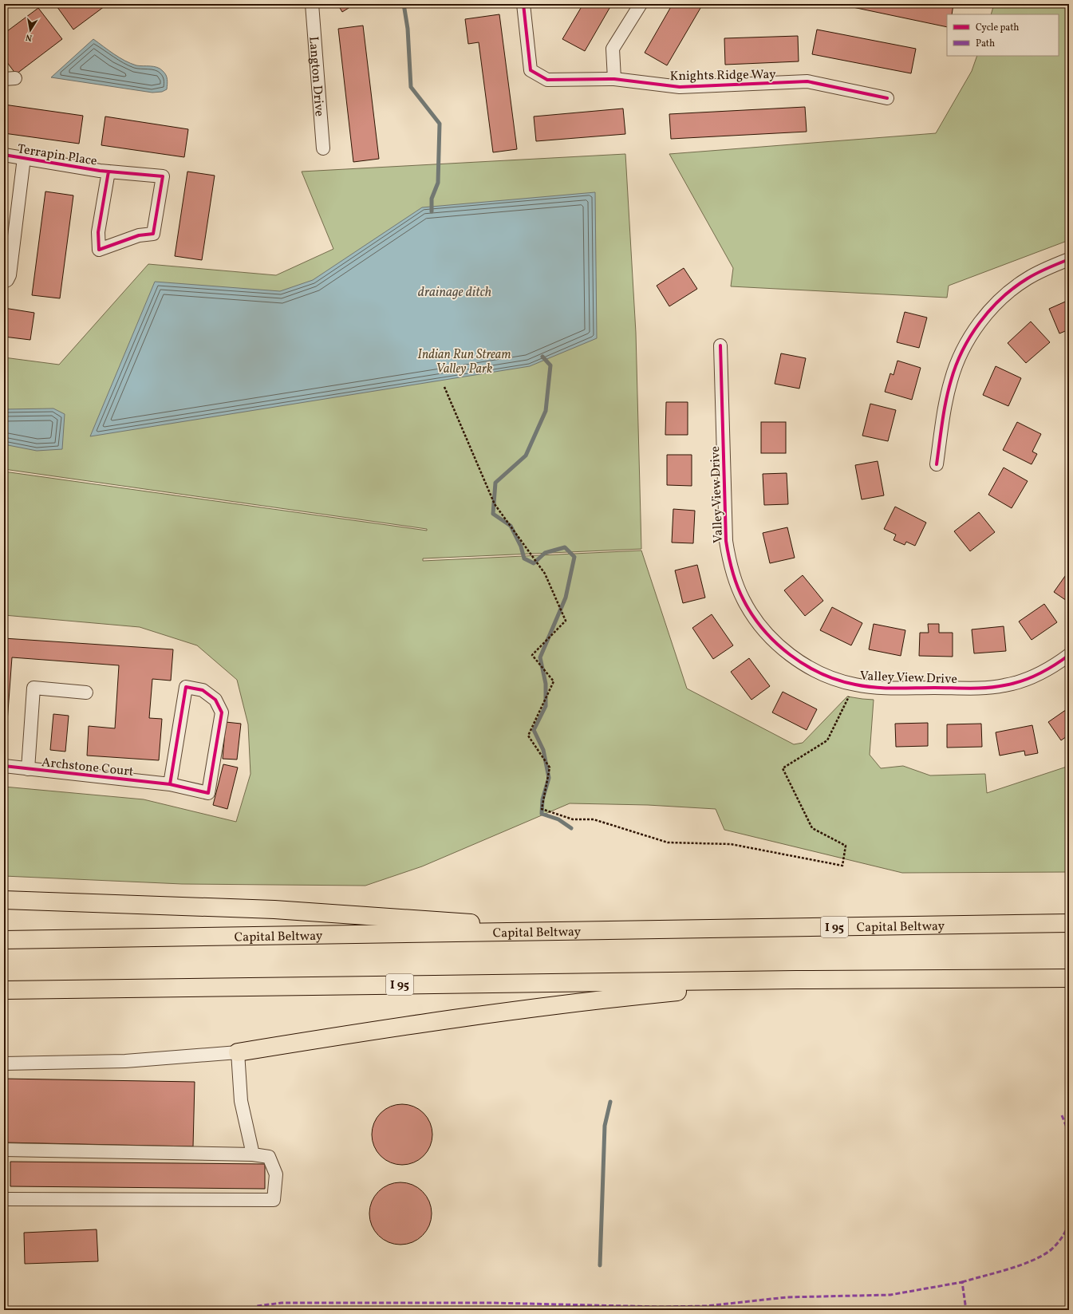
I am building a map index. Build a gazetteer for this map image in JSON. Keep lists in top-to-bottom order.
{
  "streets": {
    "highway": ["Capital Beltway", "I 95"],
    "street": [
      "Knights Ridge Way",
      "Langton Drive",
      "Terrapin Place",
      "Valley View Drive",
      "Archstone Court"
    ]
  },
  "water": ["drainage ditch"],
  "parks": ["Indian Run Stream Valley Park"],
  "legend": ["Cycle path", "Path"],
  "north": "bottom"
}
